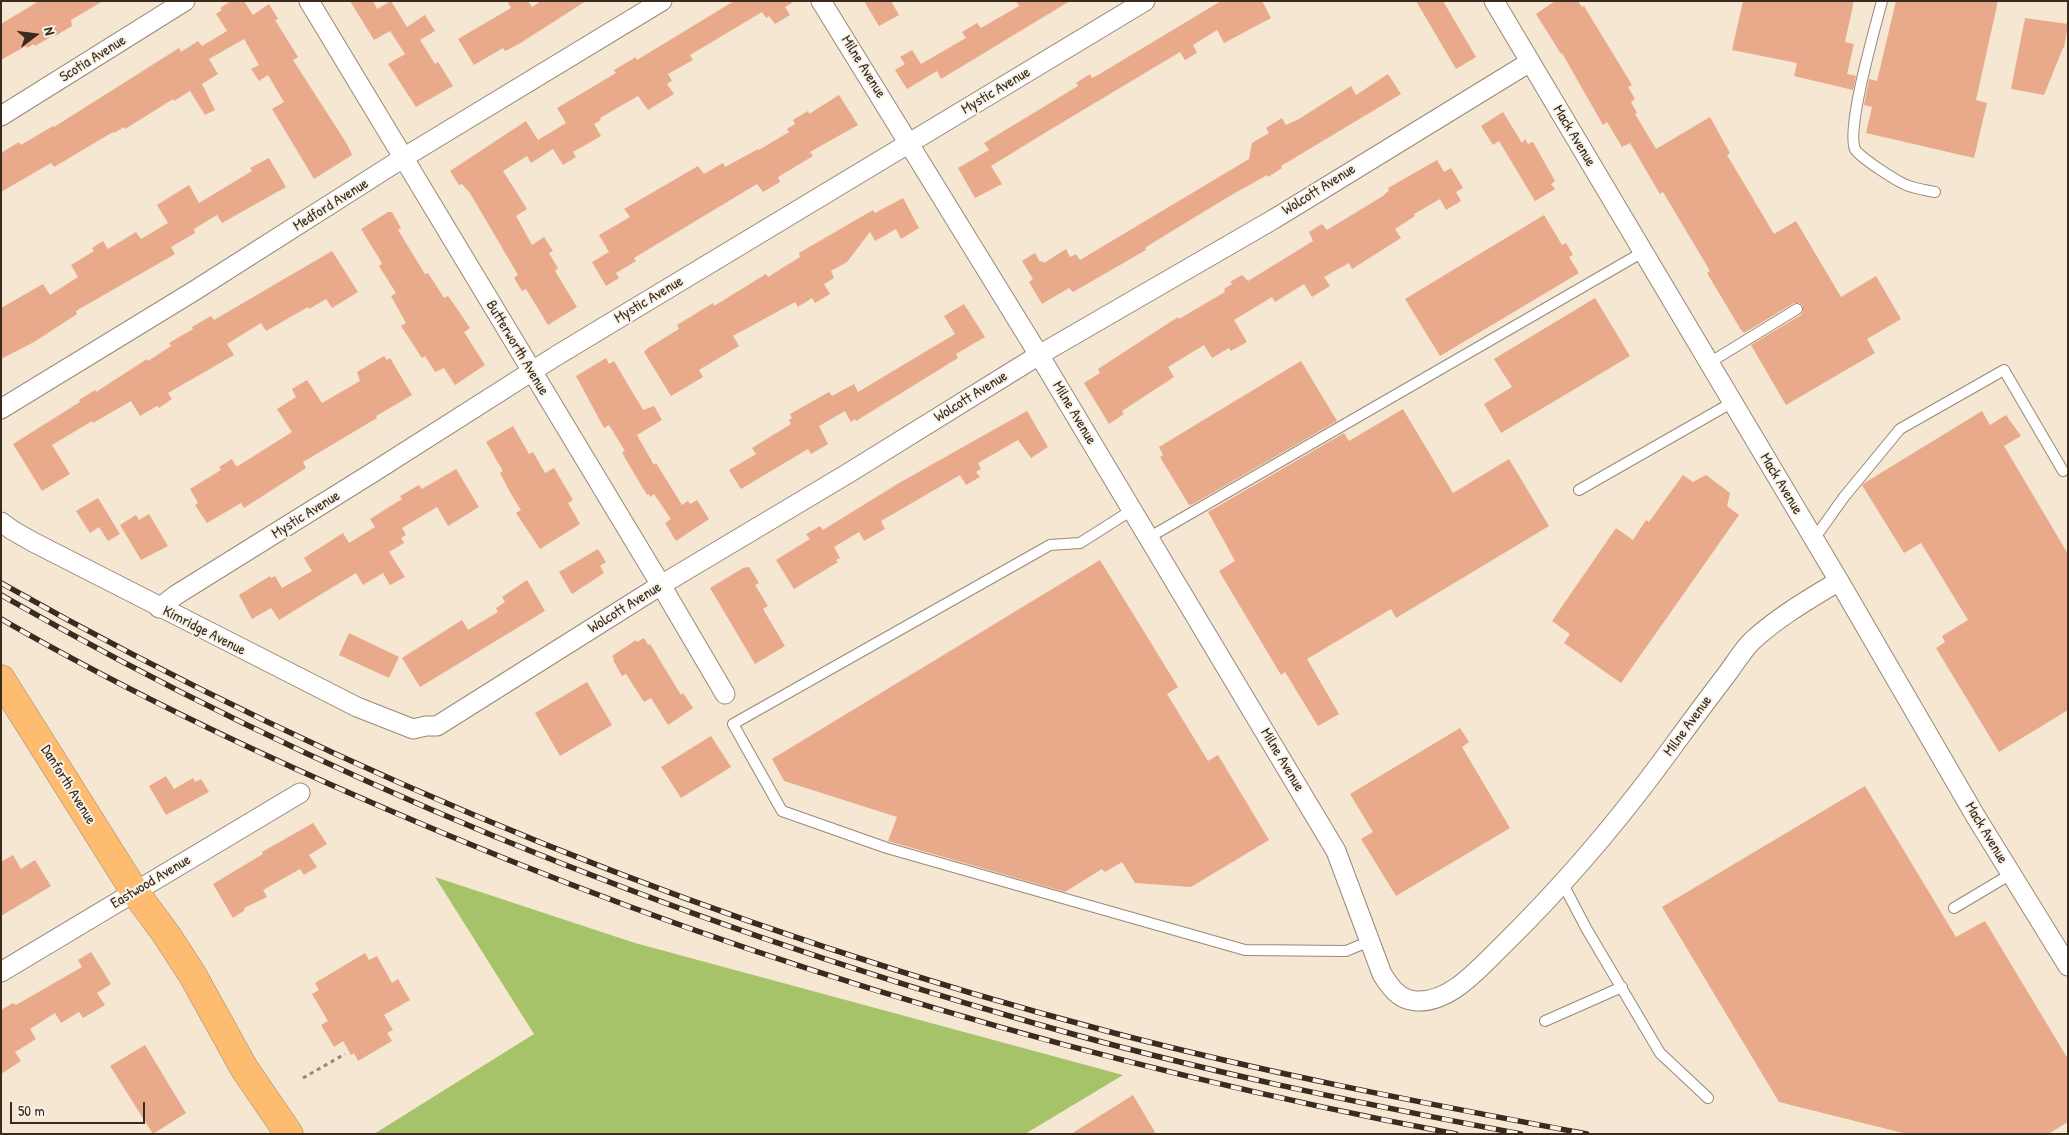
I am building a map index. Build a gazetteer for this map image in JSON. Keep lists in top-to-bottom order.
{
  "streets": {
    "main road": ["Danforth Avenue"],
    "street": [
      "Scotia Avenue",
      "Milne Avenue",
      "Mystic Avenue",
      "Mack Avenue",
      "Wolcott Avenue",
      "Medford Avenue",
      "Butterworth Avenue",
      "Kimridge Avenue",
      "Eastwood Avenue"
    ]
  },
  "crossings": [
    ["Milne Avenue", "Mystic Avenue"],
    ["Milne Avenue", "Mack Avenue"],
    ["Milne Avenue", "Wolcott Avenue"],
    ["Mystic Avenue", "Butterworth Avenue"],
    ["Mystic Avenue", "Kimridge Avenue"],
    ["Mack Avenue", "Wolcott Avenue"],
    ["Wolcott Avenue", "Butterworth Avenue"],
    ["Wolcott Avenue", "Kimridge Avenue"],
    ["Medford Avenue", "Butterworth Avenue"],
    ["Danforth Avenue", "Eastwood Avenue"]
  ],
  "scale_bar": "50 m",
  "north": "right"
}
